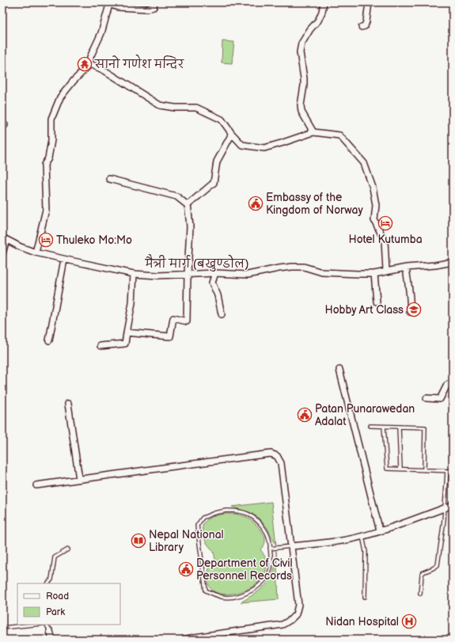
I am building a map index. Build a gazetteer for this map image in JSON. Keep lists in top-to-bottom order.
{
  "streets": {
    "street": ["मैत्री मार्ग (बखुण्डोल)"]
  },
  "places": {
    "temple": ["सानो गणेश मन्दिर"],
    "public building": ["Embassy of the Kingdom of Norway", "Patan Punarawedan Adalat", "Department of Civil Personnel Records"],
    "hotel": ["Hotel Kutumba", "Thuleko Mo:Mo"],
    "school or university": ["Hobby Art Class"],
    "library": ["Nepal National Library"],
    "hospital": ["Nidan Hospital"]
  },
  "legend": ["Road", "Park"]
}
